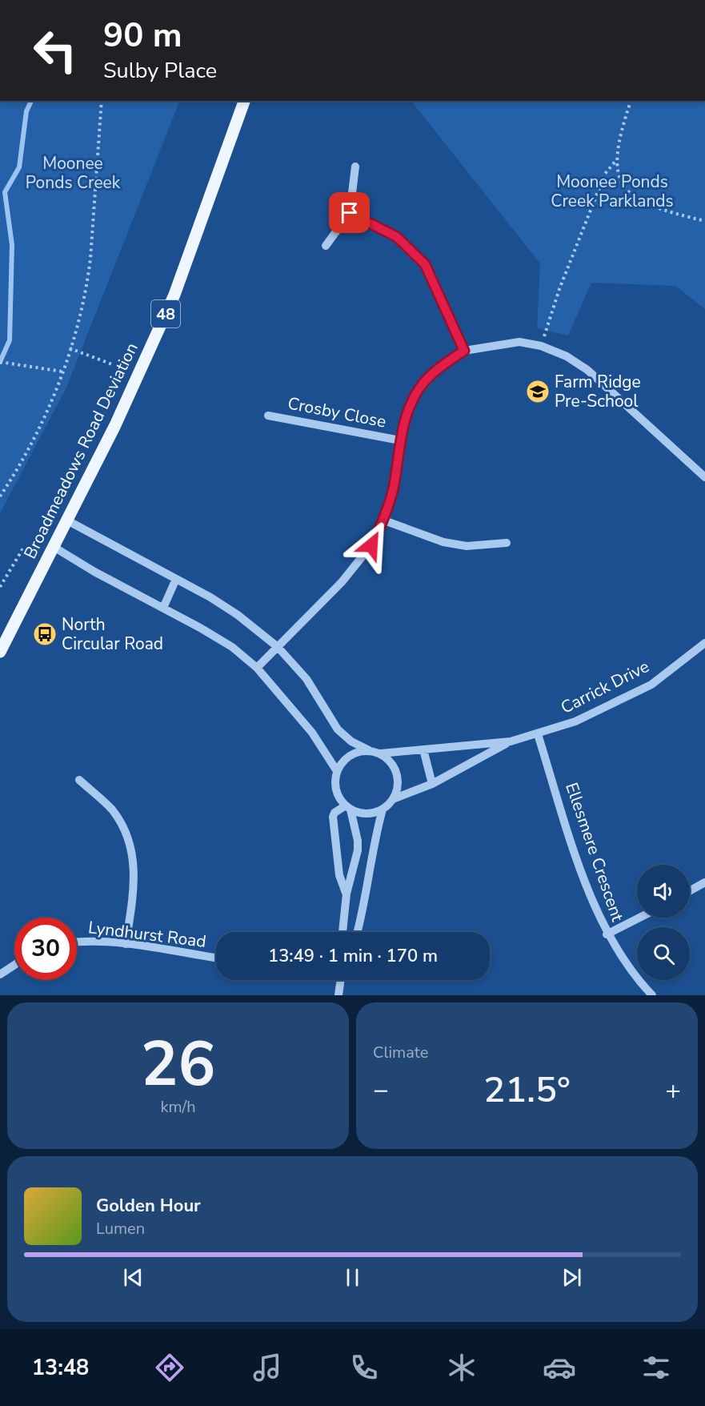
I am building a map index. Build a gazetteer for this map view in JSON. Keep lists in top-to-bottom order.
{
  "streets": {
    "main road": ["48", "Broadmeadows Road Deviation"],
    "street": [
      "Crosby Close",
      "Carrick Drive",
      "Ellesmere Crescent",
      "Lyndhurst Road"
    ]
  },
  "crossings": [
    ["Carrick Drive", "Ellesmere Crescent"]
  ],
  "parks": ["Moonee Ponds Creek", "Moonee Ponds Creek Parklands"],
  "places": {
    "school or university": ["Farm Ridge Pre-School"],
    "bus stop": ["North Circular Road"]
  },
  "page": {
    "turn": ["90 m", "Sulby Place"],
    "limit": "30",
    "trip": "13:49 · 1 min · 170 m",
    "tile": [
      ["26", "km/h"],
      "Climate"
    ],
    "heat": ["−", "21.5°", "+"],
    "song": ["Golden Hour", "Lumen"],
    "tabs": "13:48"
  }
}
